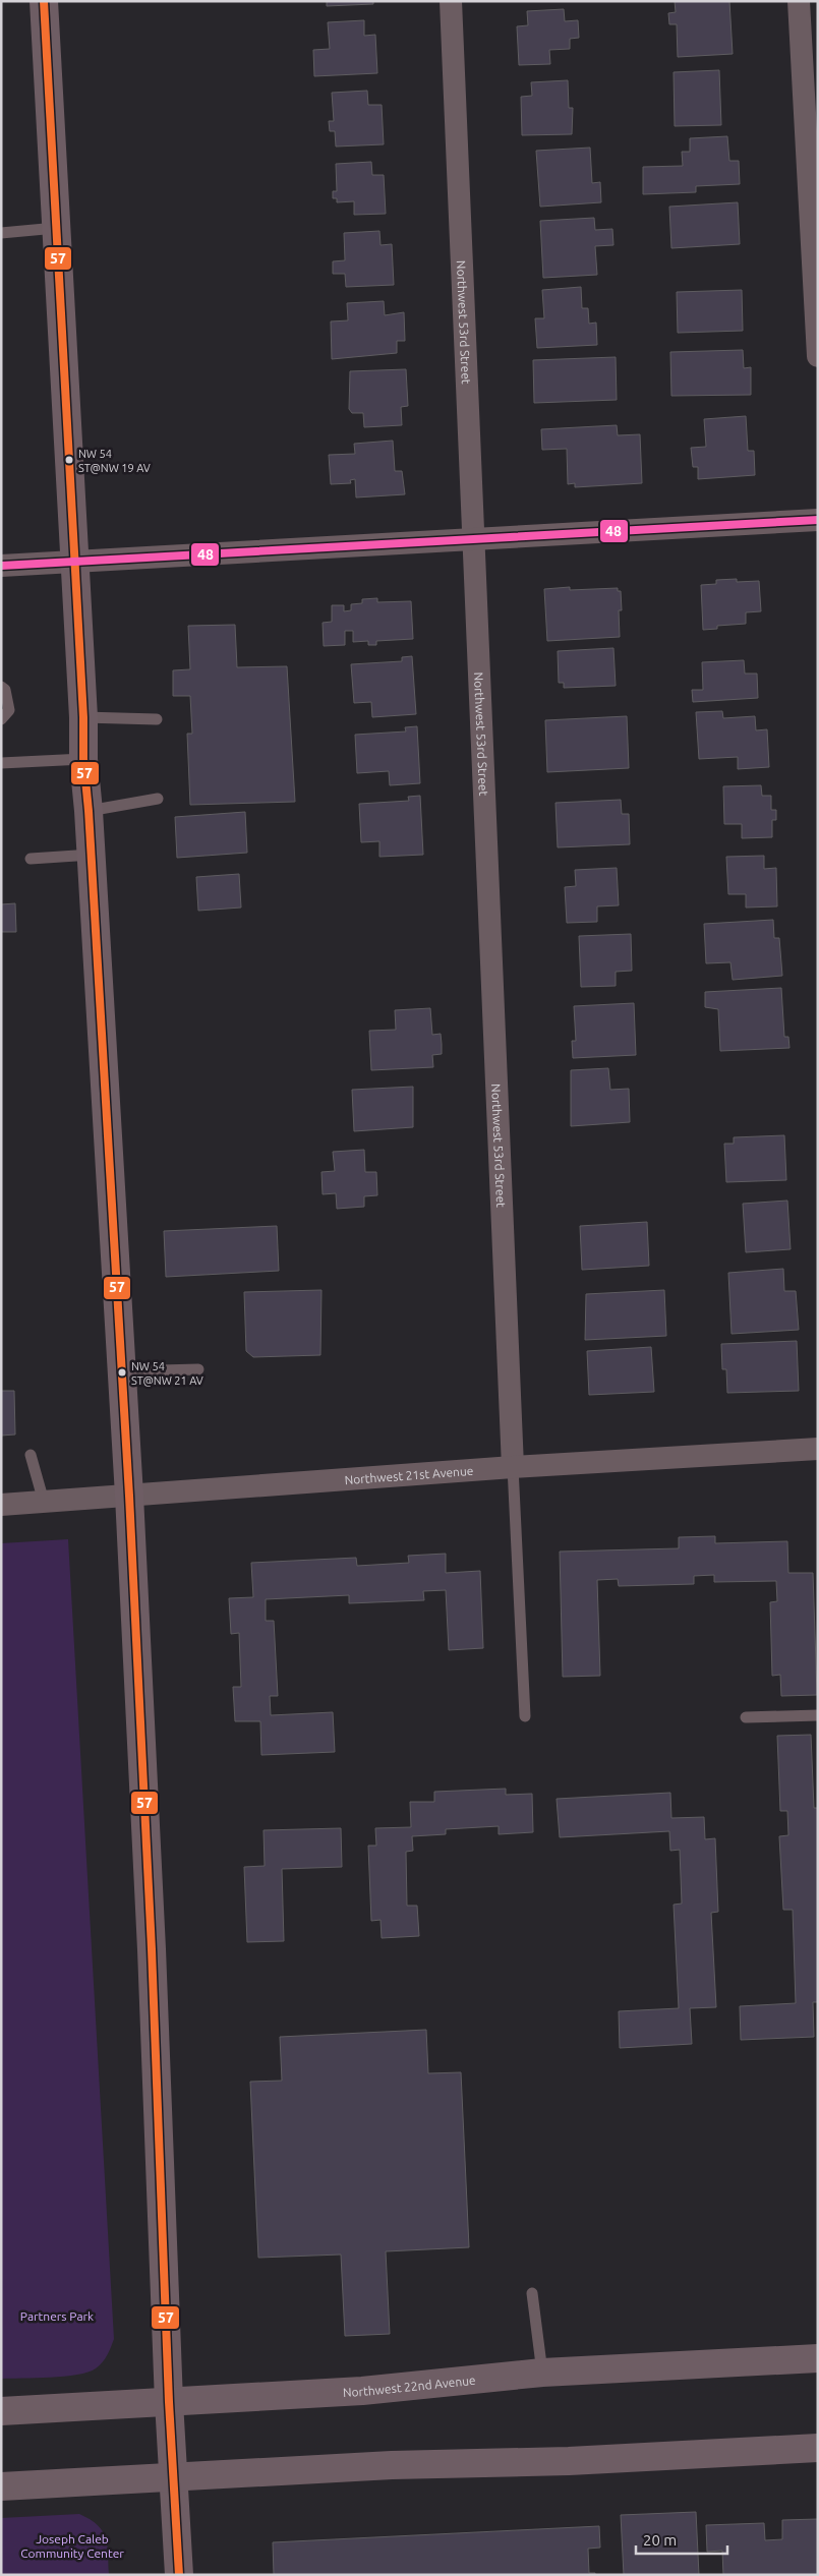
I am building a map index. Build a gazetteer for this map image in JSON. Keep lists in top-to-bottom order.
{
  "streets": {
    "main road": ["Northwest 22nd Avenue"],
    "street": ["Northwest 53rd Street", "Northwest 21st Avenue"]
  },
  "crossings": [
    ["Northwest 53rd Street", "Northwest 21st Avenue"]
  ],
  "parks": ["Partners Park", "Joseph Caleb Community Center"],
  "places": ["NW 54 ST@NW 19 AV", "NW 54 ST@NW 21 AV"],
  "lines": ["transit line 57", "transit line 48"],
  "scale_bar": "20 m"
}
